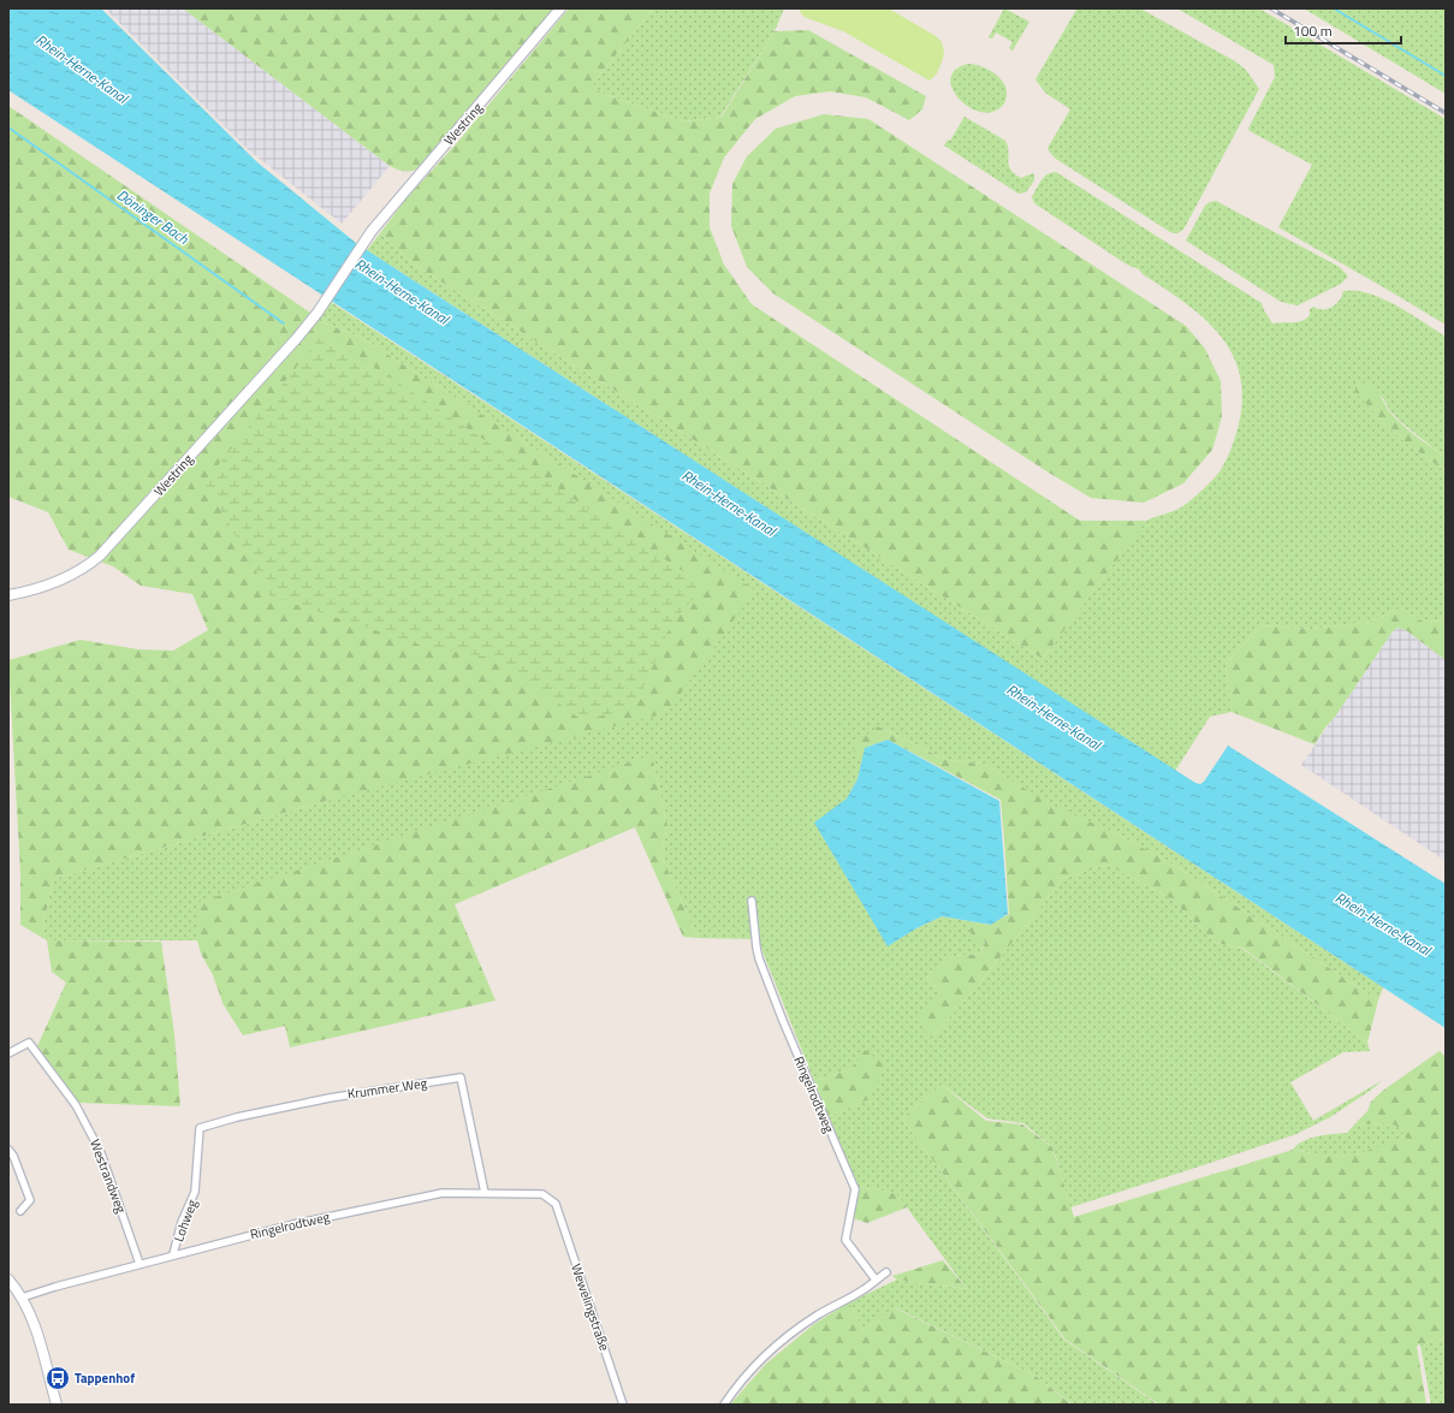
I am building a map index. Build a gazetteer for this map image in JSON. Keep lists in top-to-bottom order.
{
  "streets": {
    "main road": ["Westring"],
    "street": [
      "Krummer Weg",
      "Ringelrodtweg",
      "Westrandweg",
      "Lohweg",
      "Wewelingstraße"
    ]
  },
  "crossings": [
    ["Krummer Weg", "Ringelrodtweg"],
    ["Krummer Weg", "Lohweg"],
    ["Ringelrodtweg", "Westrandweg"],
    ["Ringelrodtweg", "Lohweg"],
    ["Ringelrodtweg", "Wewelingstraße"]
  ],
  "water": ["Rhein-Herne-Kanal", "Döninger Bach"],
  "places": {
    "bus stop": ["Tappenhof"]
  },
  "scale_bar": "100 m"
}
